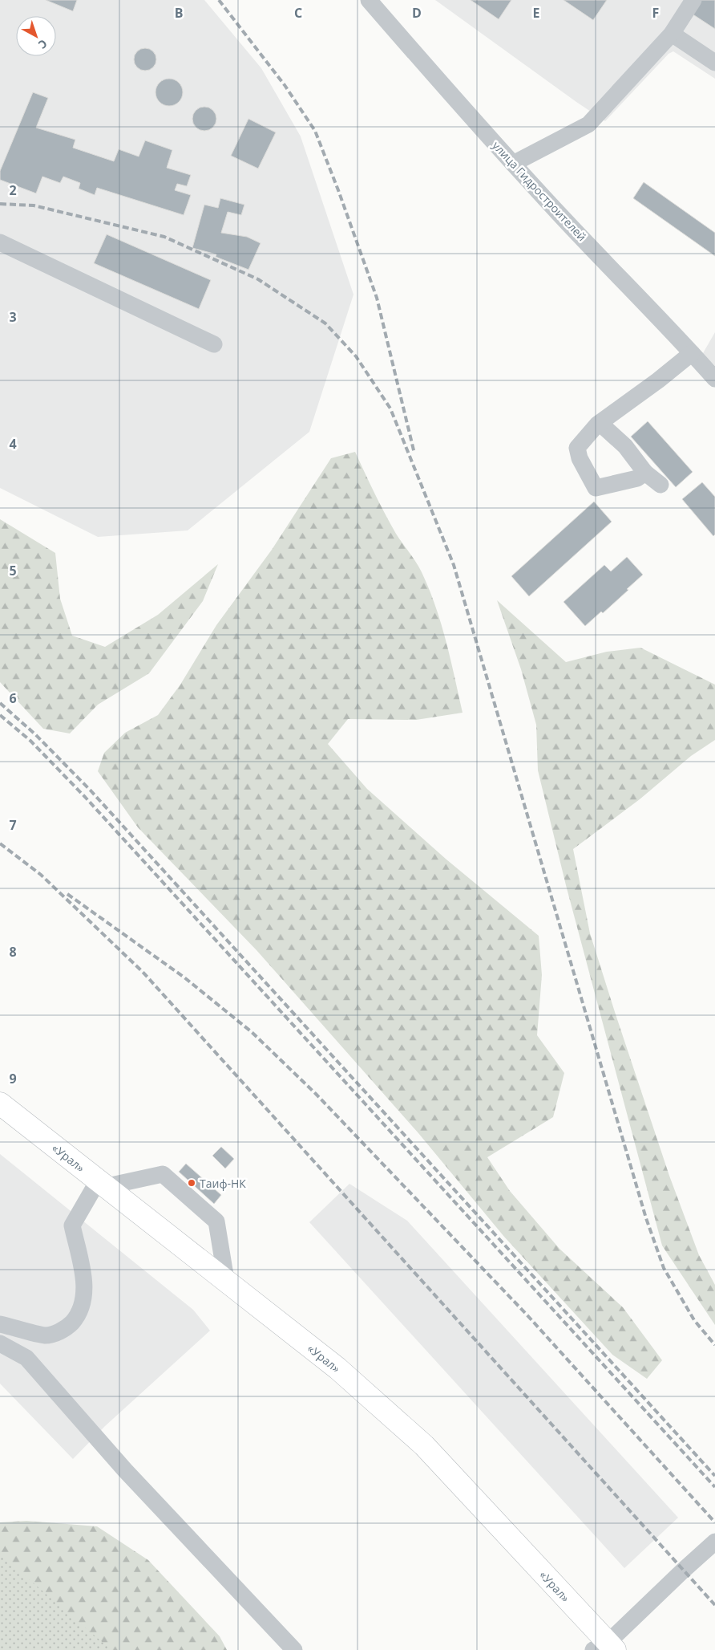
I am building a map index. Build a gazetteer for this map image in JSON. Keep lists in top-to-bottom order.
{
  "streets": {
    "highway": ["«Урал»"],
    "street": ["улица Гидростроителей"]
  },
  "places": ["Таиф-НК"],
  "north": "bottom right",
  "grid": {
    "columns": [
      "B",
      "C",
      "D",
      "E",
      "F"
    ],
    "rows": [
      "2",
      "3",
      "4",
      "5",
      "6",
      "7",
      "8",
      "9"
    ]
  }
}
